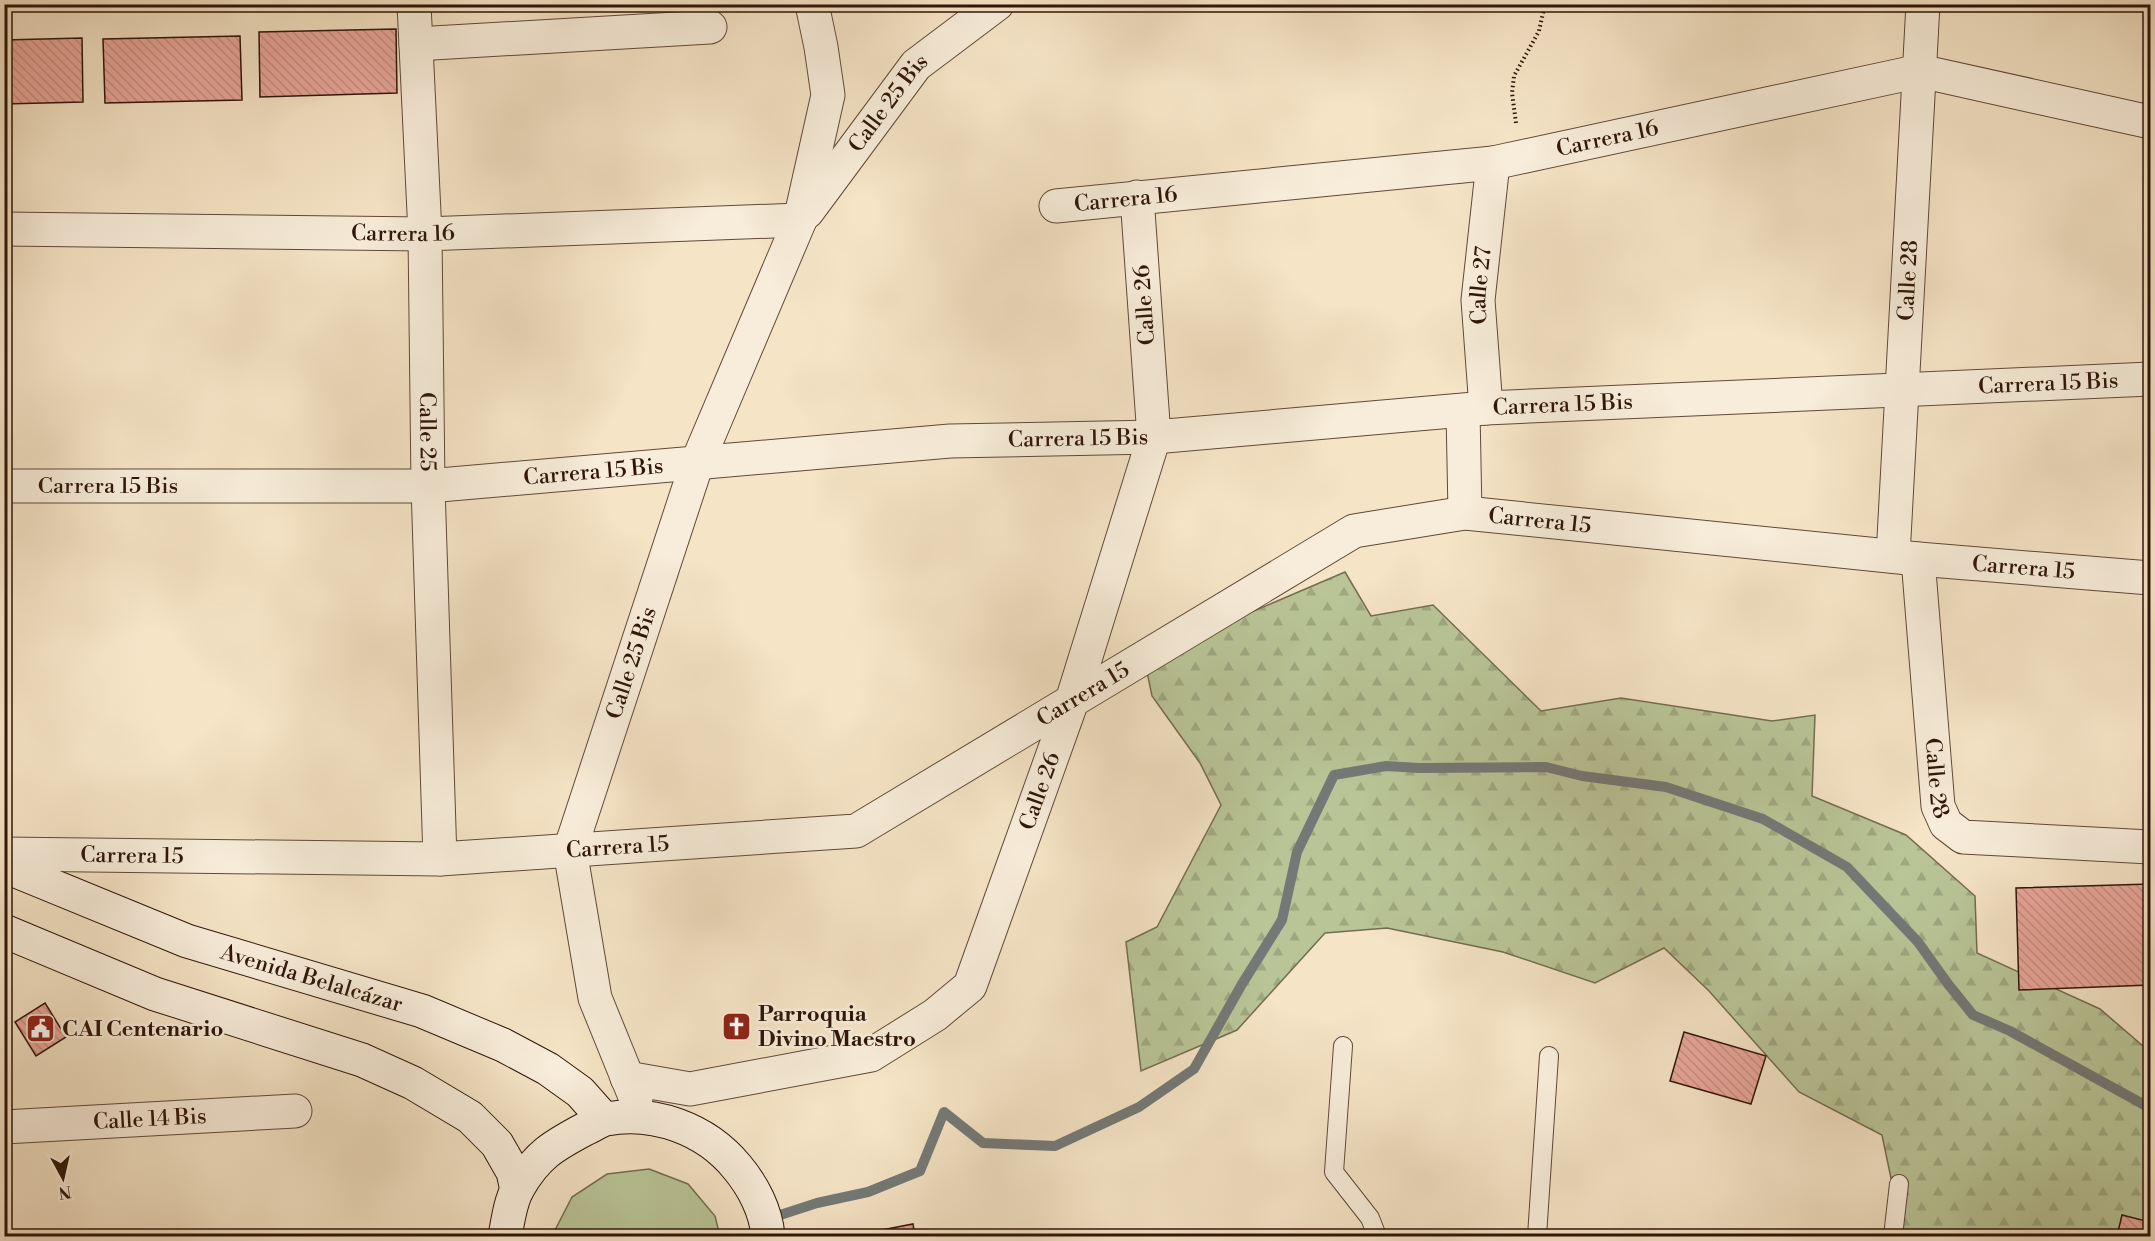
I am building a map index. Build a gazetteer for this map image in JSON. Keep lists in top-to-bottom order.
{
  "streets": {
    "street": [
      "Calle 25 Bis",
      "Carrera 16",
      "Calle 28",
      "Calle 27",
      "Calle 26",
      "Carrera 15 Bis",
      "Calle 25",
      "Carrera 15",
      "Avenida Belalcázar",
      "Calle 14 Bis"
    ]
  },
  "crossings": [
    ["Calle 25 Bis", "Carrera 16"],
    ["Calle 25 Bis", "Calle 26"],
    ["Calle 25 Bis", "Carrera 15 Bis"],
    ["Calle 25 Bis", "Carrera 15"],
    ["Carrera 16", "Calle 28"],
    ["Carrera 16", "Calle 27"],
    ["Carrera 16", "Calle 26"],
    ["Carrera 16", "Calle 25"],
    ["Calle 28", "Carrera 15 Bis"],
    ["Calle 28", "Carrera 15"],
    ["Calle 27", "Carrera 15 Bis"],
    ["Calle 27", "Carrera 15"],
    ["Calle 26", "Carrera 15 Bis"],
    ["Calle 26", "Carrera 15"],
    ["Carrera 15 Bis", "Calle 25"],
    ["Calle 25", "Carrera 15"]
  ],
  "places": {
    "church": ["Parroquia Divino Maestro"],
    "public building": ["CAI Centenario"]
  },
  "north": "bottom"
}
